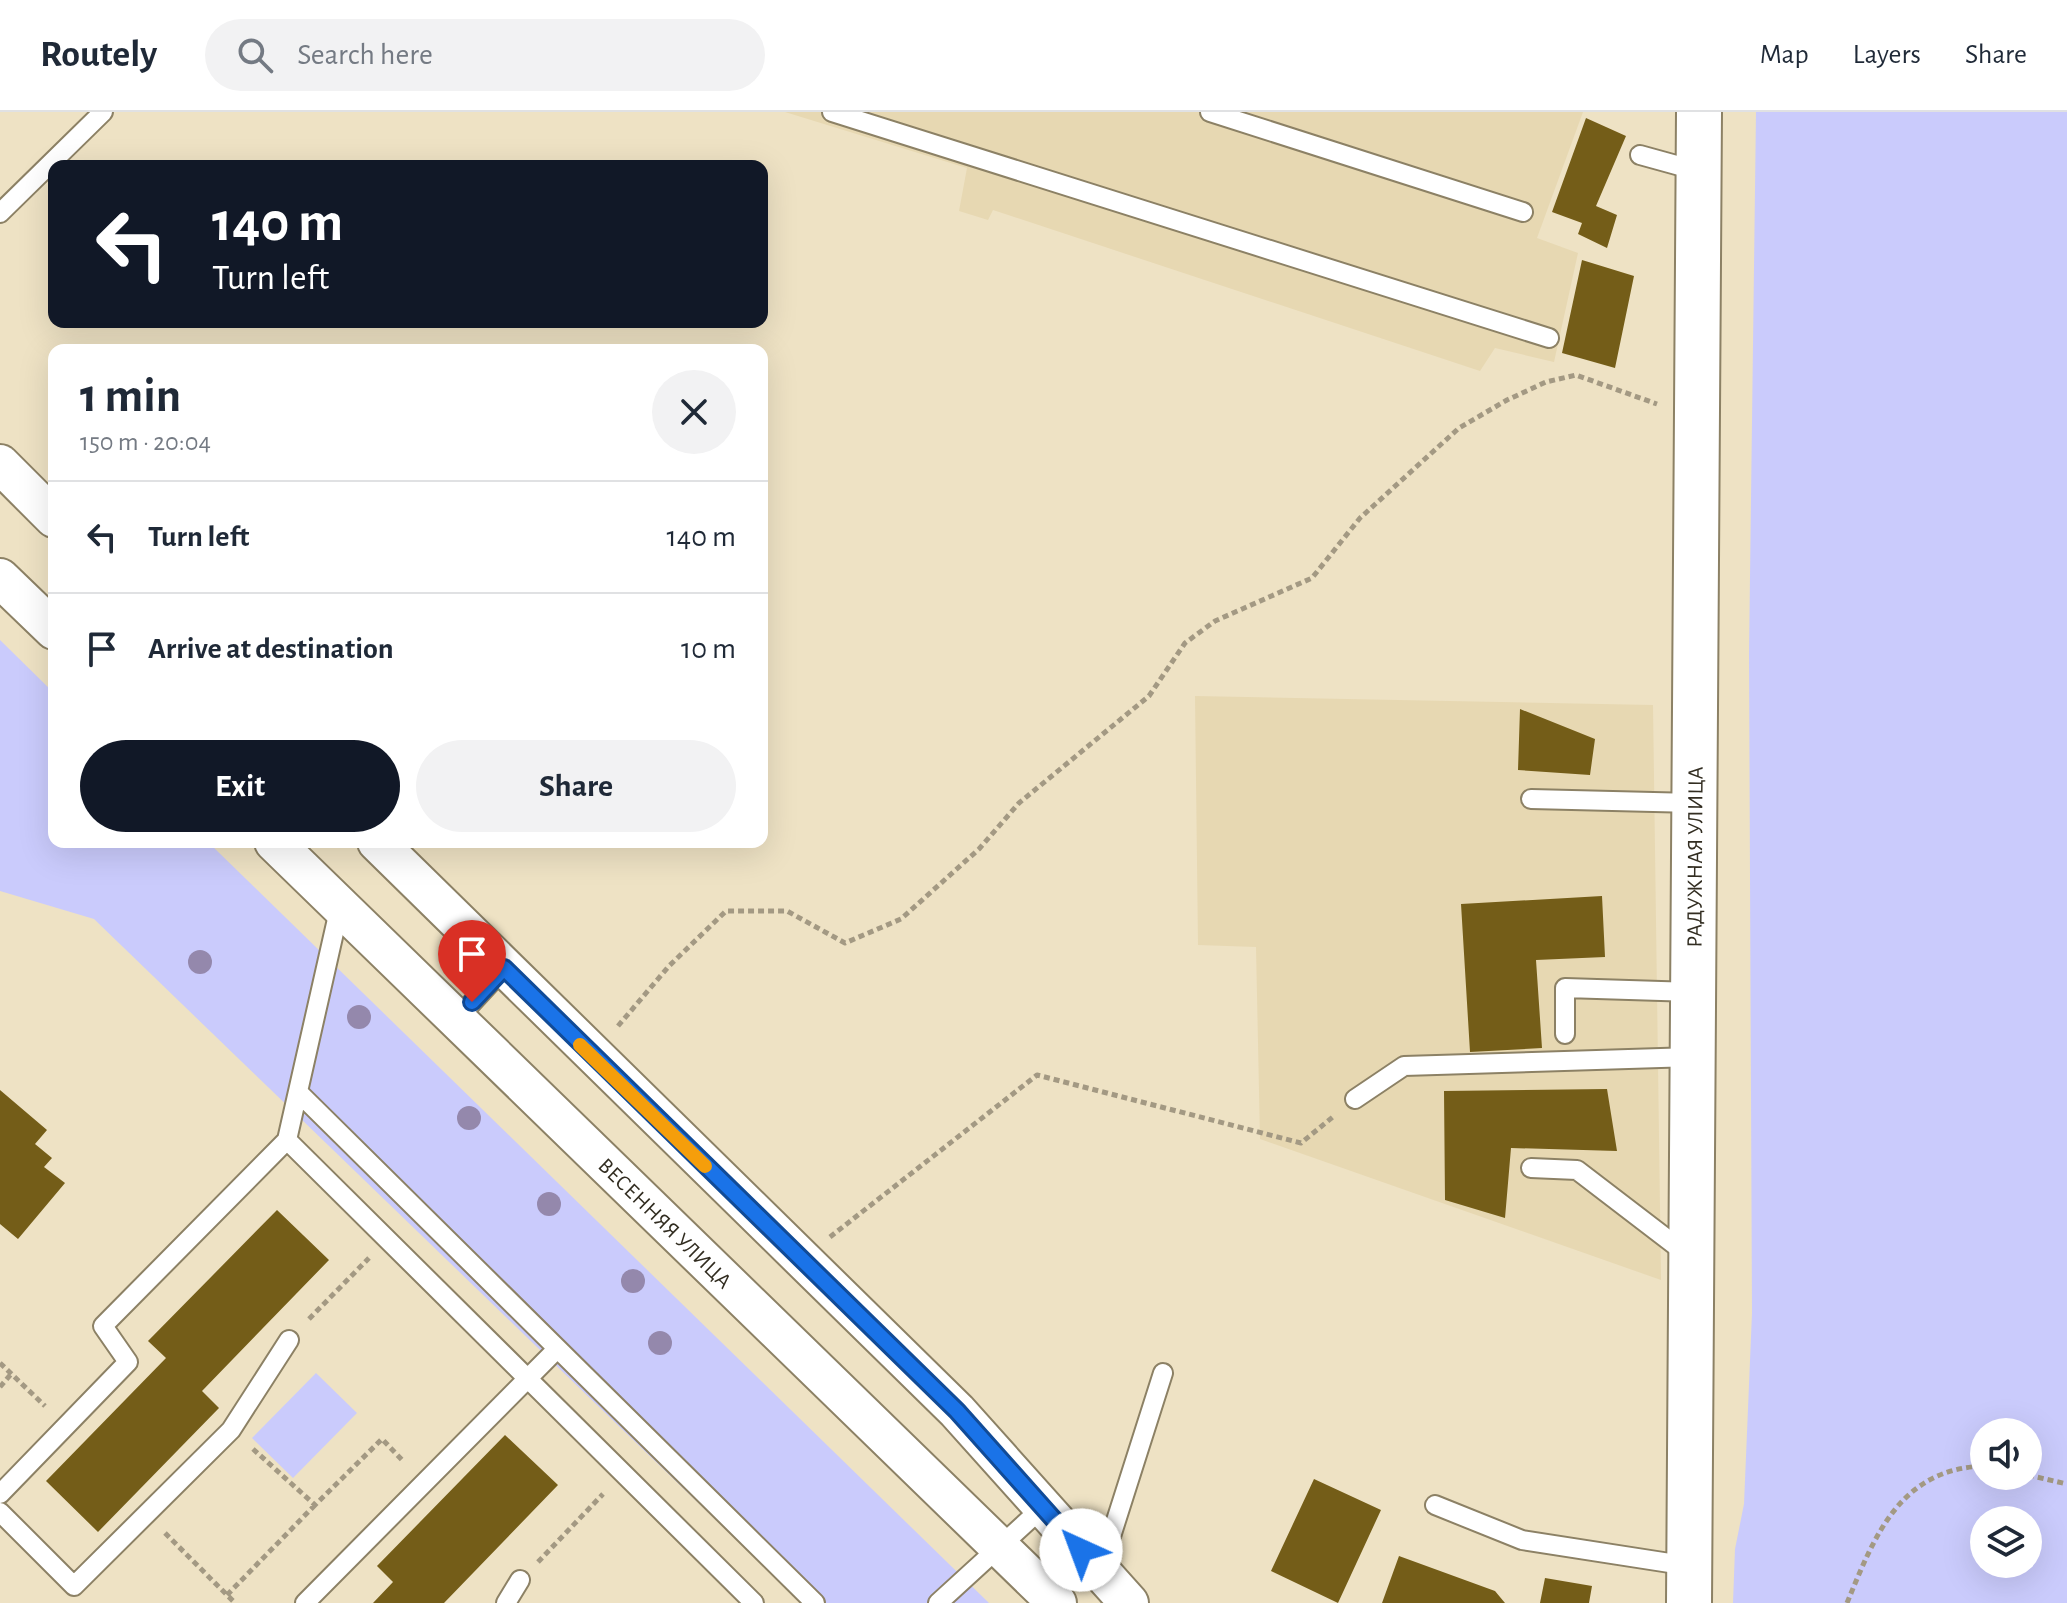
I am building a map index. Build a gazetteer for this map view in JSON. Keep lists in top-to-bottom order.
{
  "streets": {
    "street": ["РАДУЖНАЯ УЛИЦА", "ВЕСЕННЯЯ УЛИЦА"]
  },
  "page": {
    "header": "Routely",
    "search": "Search here",
    "nav": ["Map", "Layers", "Share"],
    "turn": ["140 m", "Turn left"],
    "heading": ["1 min", "150 m · 20:04"],
    "list": [
      {
        "name": "Turn left",
        "value": "140 m"
      },
      {
        "name": "Arrive at destination",
        "value": "10 m"
      }
    ],
    "buttons": ["Exit", "Share"]
  }
}
